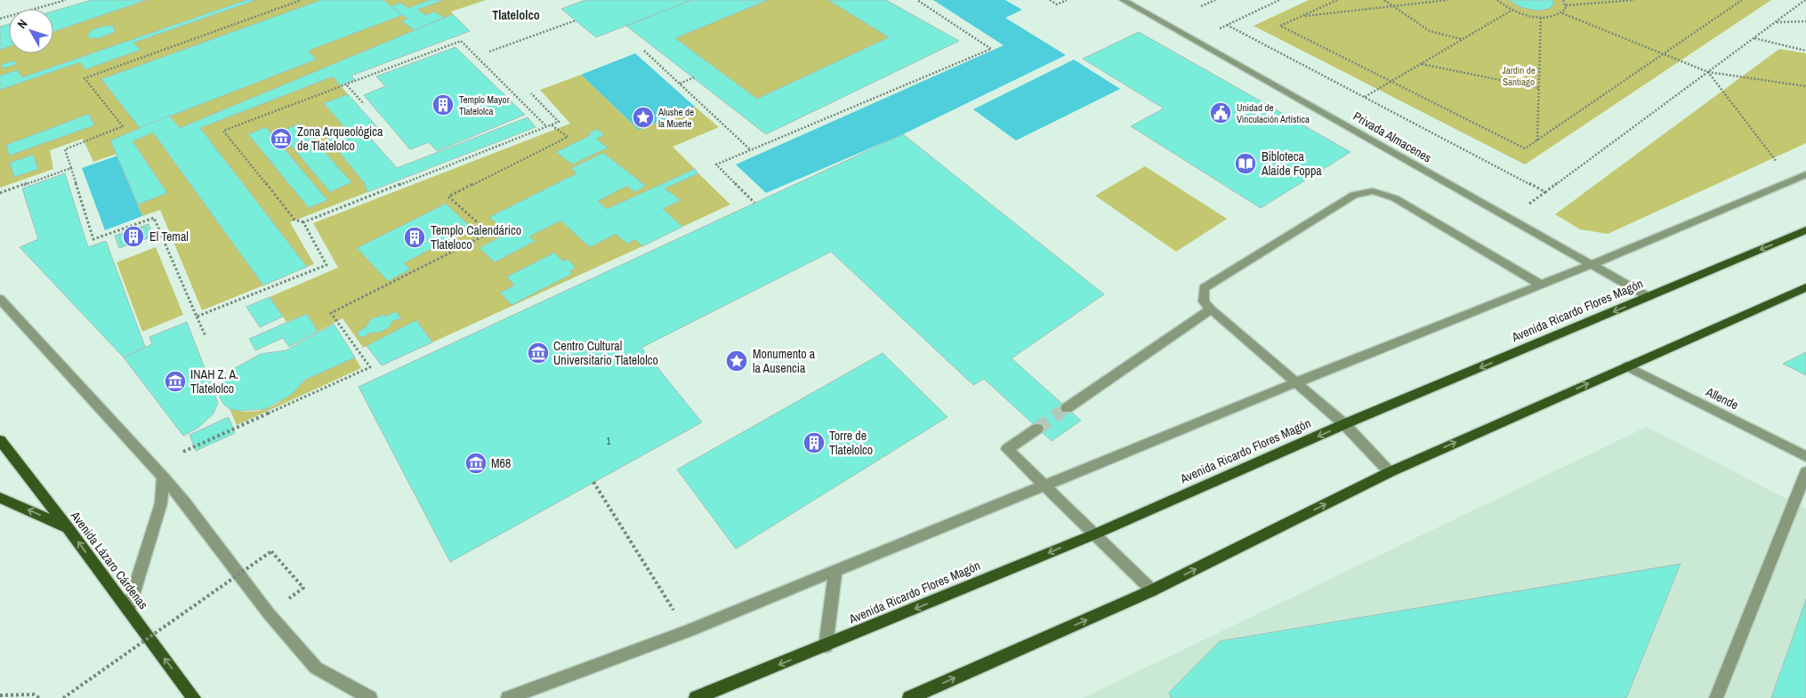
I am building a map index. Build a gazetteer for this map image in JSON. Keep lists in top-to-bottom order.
{
  "streets": {
    "main road": ["Avenida Ricardo Flores Magón", "Avenida Lázaro Cárdenas"],
    "street": ["Privada Almacenes", "Allende"]
  },
  "crossings": [
    ["Privada Almacenes", "Avenida Ricardo Flores Magón"]
  ],
  "one_way": ["Avenida Lázaro Cárdenas"],
  "districts": ["Tlatelolco"],
  "parks": ["Jardin de Santiago"],
  "places": {
    "building": [
      "Templo Mayor Tlatelolca",
      "El Temal",
      "Templo Calendárico Tlateloco",
      "Torre de Tlatelolco"
    ],
    "public building": ["Unidad de Vinculación Artística"],
    "place": ["Alushe de la Muerte", "Monumento a la Ausencia"],
    "museum": [
      "Zona Arqueológica de Tlatelolco",
      "Centro Cultural Universitario Tlatelolco",
      "INAH Z. A. Tlatelolco",
      "M68"
    ],
    "library": ["Bibloteca Alaíde Foppa"]
  },
  "house_numbers": ["1"],
  "north": "top left"
}
